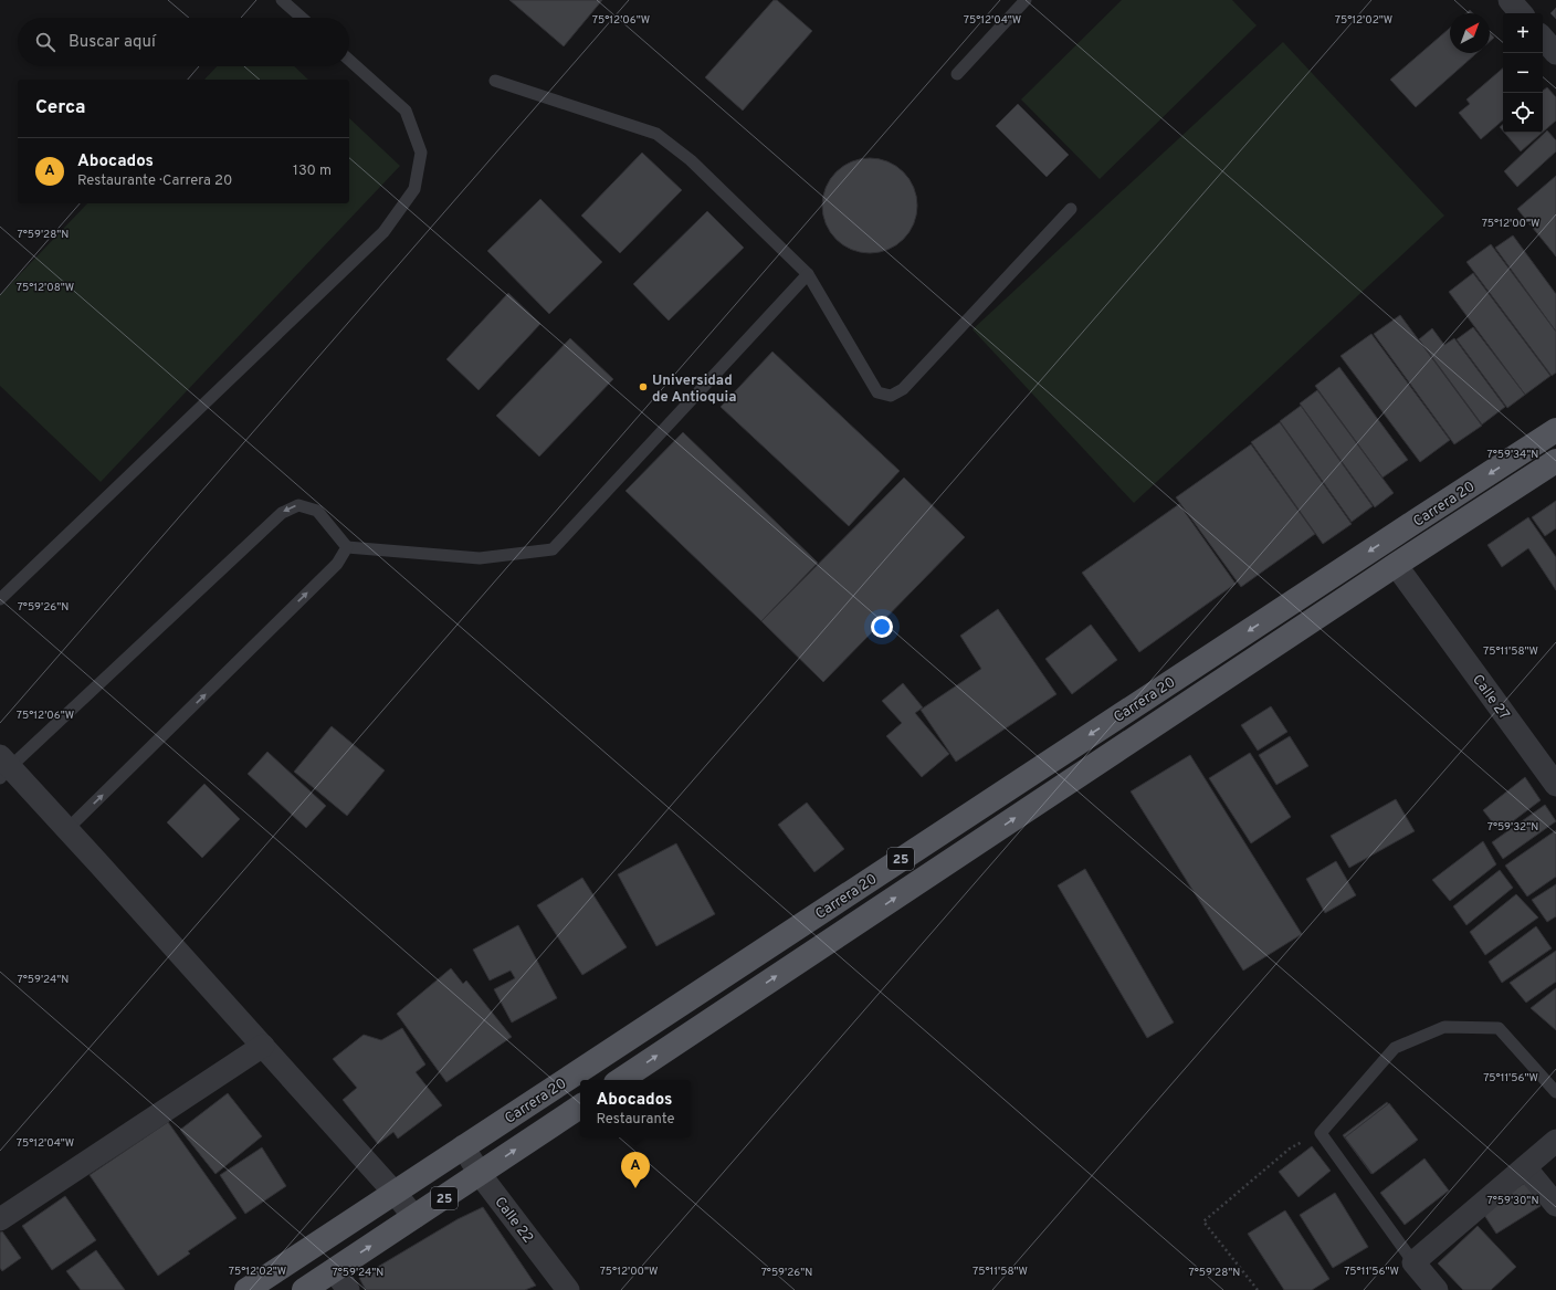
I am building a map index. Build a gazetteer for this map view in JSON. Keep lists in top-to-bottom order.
{
  "streets": {
    "main road": ["Carrera 20", "25"],
    "street": ["Calle 27", "Calle 22"]
  },
  "crossings": [
    ["Carrera 20", "Calle 27"],
    ["Carrera 20", "Calle 22"],
    ["25", "Calle 22"]
  ],
  "places": ["Universidad de Antioquia"],
  "north": "top right",
  "page": {
    "map_buttons": ["+", "−"],
    "search": "Buscar aquí",
    "heading": "Cerca",
    "list": [
      {
        "mark": "A",
        "name": "Abocados",
        "note": "Restaurante · Carrera 20",
        "value": "130 m"
      }
    ],
    "popup": ["Abocados", "Restaurante"],
    "pins": "A"
  },
  "coordinates": [
    "75°12'06\"W",
    "75°12'04\"W",
    "75°12'02\"W",
    "75°12'00\"W",
    "7°59'28\"N",
    "75°12'08\"W",
    "7°59'34\"N",
    "7°59'26\"N",
    "75°11'58\"W",
    "7°59'32\"N",
    "7°59'24\"N",
    "75°11'56\"W",
    "7°59'30\"N"
  ]
}
